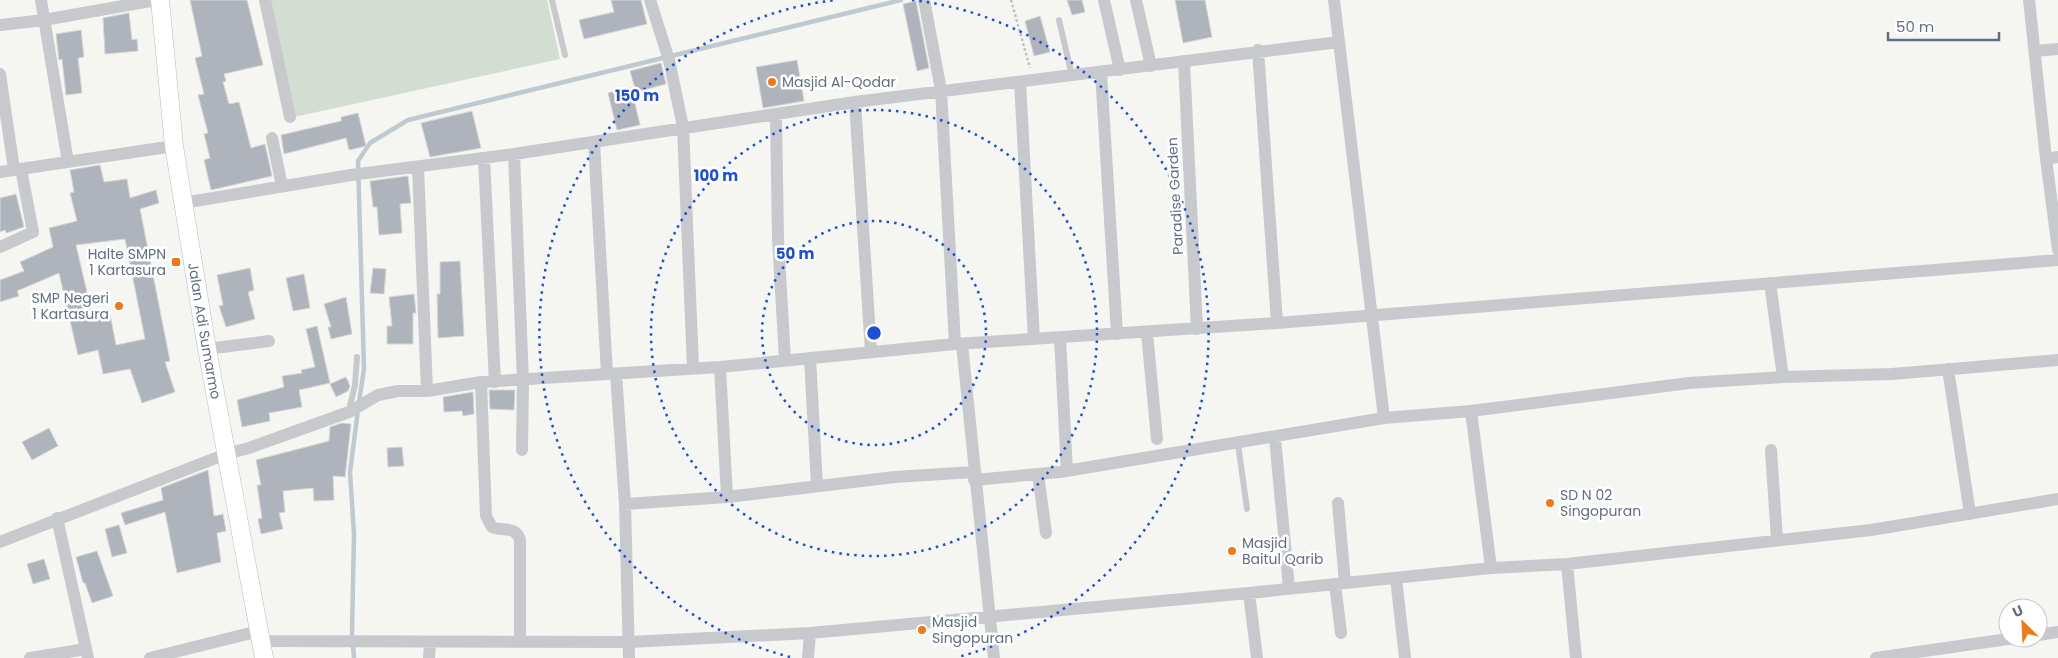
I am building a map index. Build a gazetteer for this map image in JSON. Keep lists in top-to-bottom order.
{
  "streets": {
    "main road": ["Jalan Adi Sumarmo"],
    "street": ["Paradise Garden"]
  },
  "places": {
    "other": [
      "Masjid Al-Qodar",
      "SMP Negeri 1 Kartasura",
      "SD N 02 Singopuran",
      "Masjid Baitul Qarib",
      "Masjid Singopuran"
    ],
    "transit": ["Halte SMPN 1 Kartasura"]
  },
  "scale_bar": "50 m",
  "north": "top left",
  "rings": ["150 m", "100 m", "50 m"]
}
